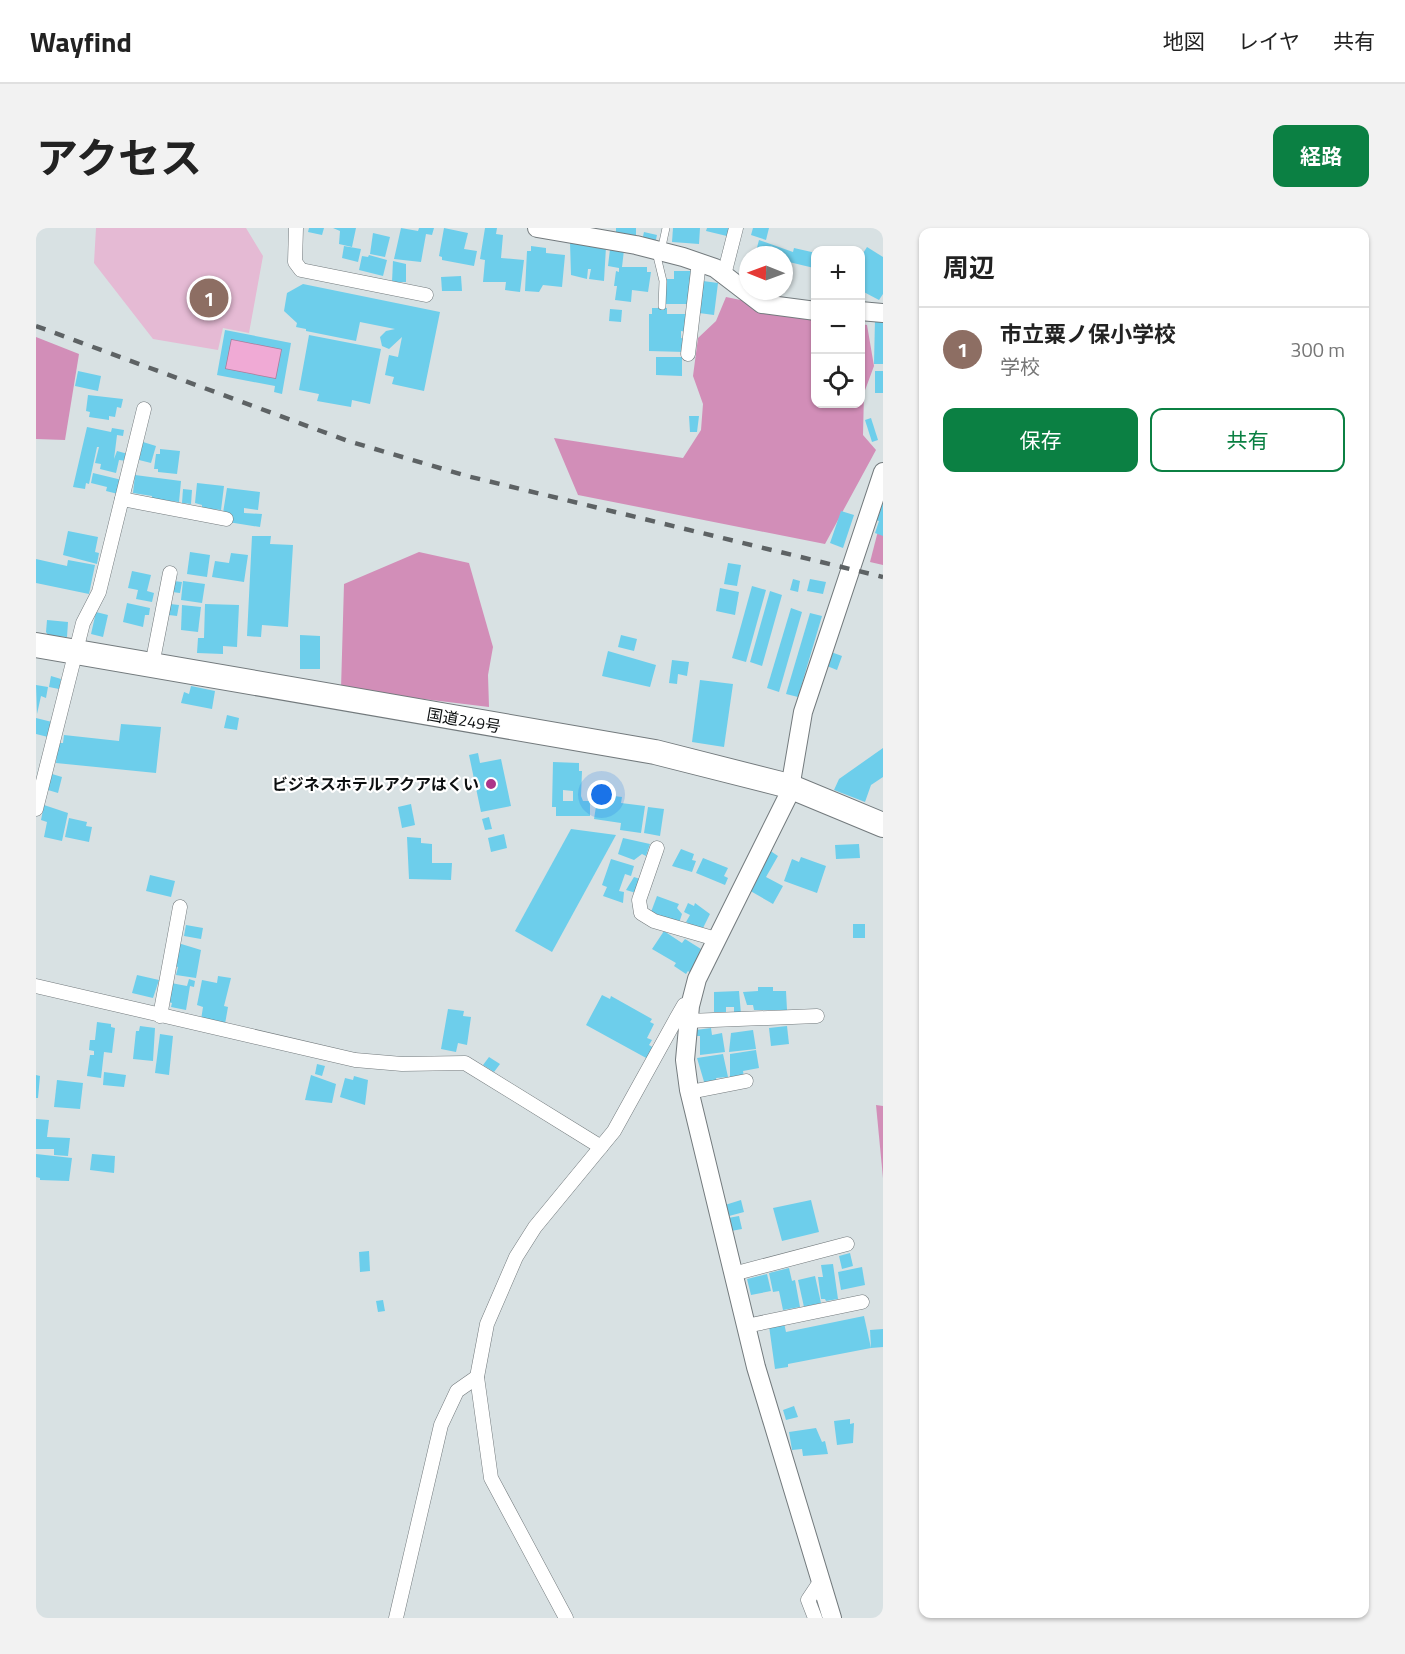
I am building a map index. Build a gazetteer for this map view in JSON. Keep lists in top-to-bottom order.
{
  "streets": {
    "highway": ["国道249号"]
  },
  "places": ["ビジネスホテルアクアはくい"],
  "north": "left",
  "page": {
    "header": "Wayfind",
    "nav": ["地図", "レイヤ", "共有"],
    "title": "アクセス",
    "buttons": [
      "経路",
      ["保存", "共有"]
    ],
    "heading": "周辺",
    "map_buttons": ["+", "−"],
    "pins": "1",
    "list": [
      {
        "mark": "1",
        "name": "市立粟ノ保小学校",
        "note": "学校",
        "value": "300 m"
      }
    ]
  }
}
